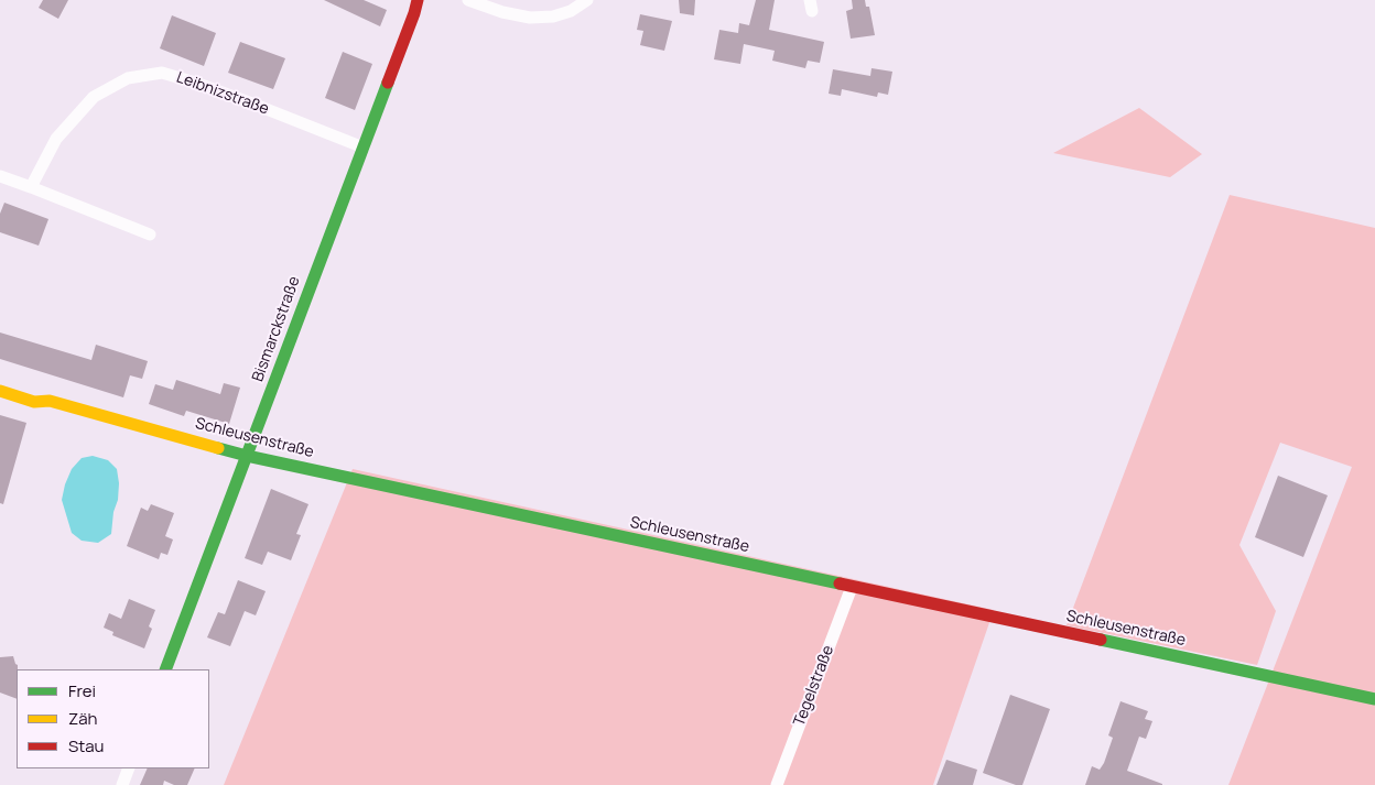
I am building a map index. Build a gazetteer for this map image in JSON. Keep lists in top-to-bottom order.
{
  "streets": {
    "street": [
      "Leibnizstraße",
      "Bismarckstraße",
      "Schleusenstraße",
      "Tegelstraße"
    ]
  },
  "crossings": [
    ["Leibnizstraße", "Bismarckstraße"],
    ["Bismarckstraße", "Schleusenstraße"],
    ["Schleusenstraße", "Tegelstraße"]
  ],
  "legend": ["Frei", "Zäh", "Stau"]
}
